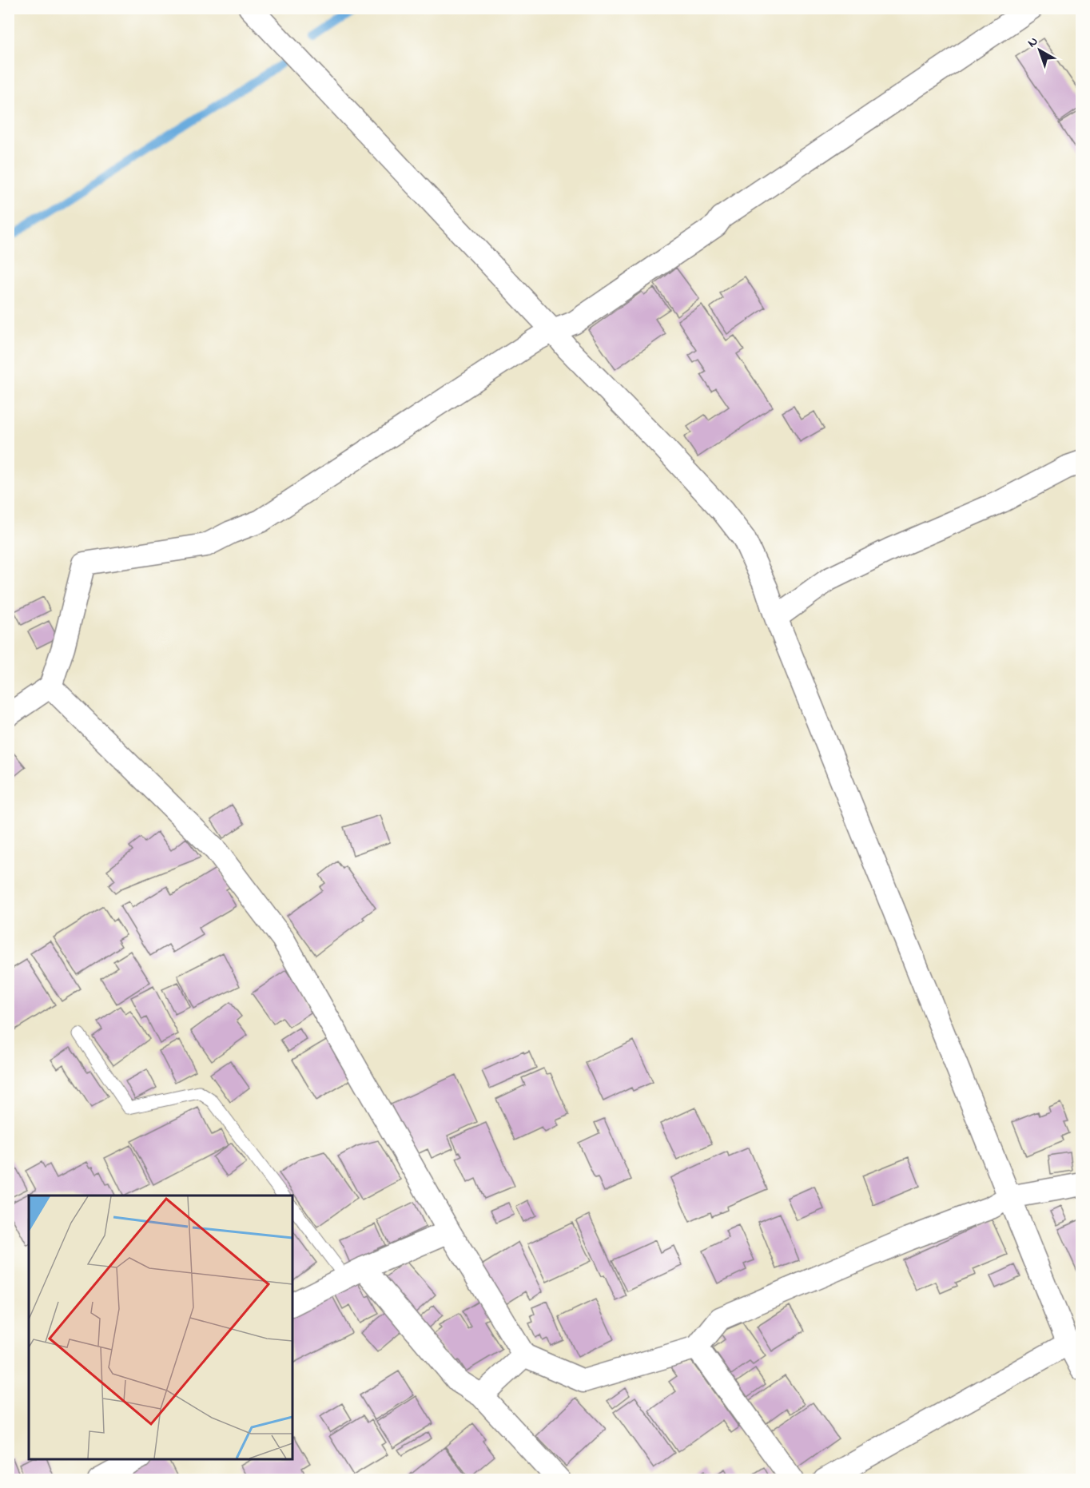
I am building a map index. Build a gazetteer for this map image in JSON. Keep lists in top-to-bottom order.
{
  "north": "top left"
}
